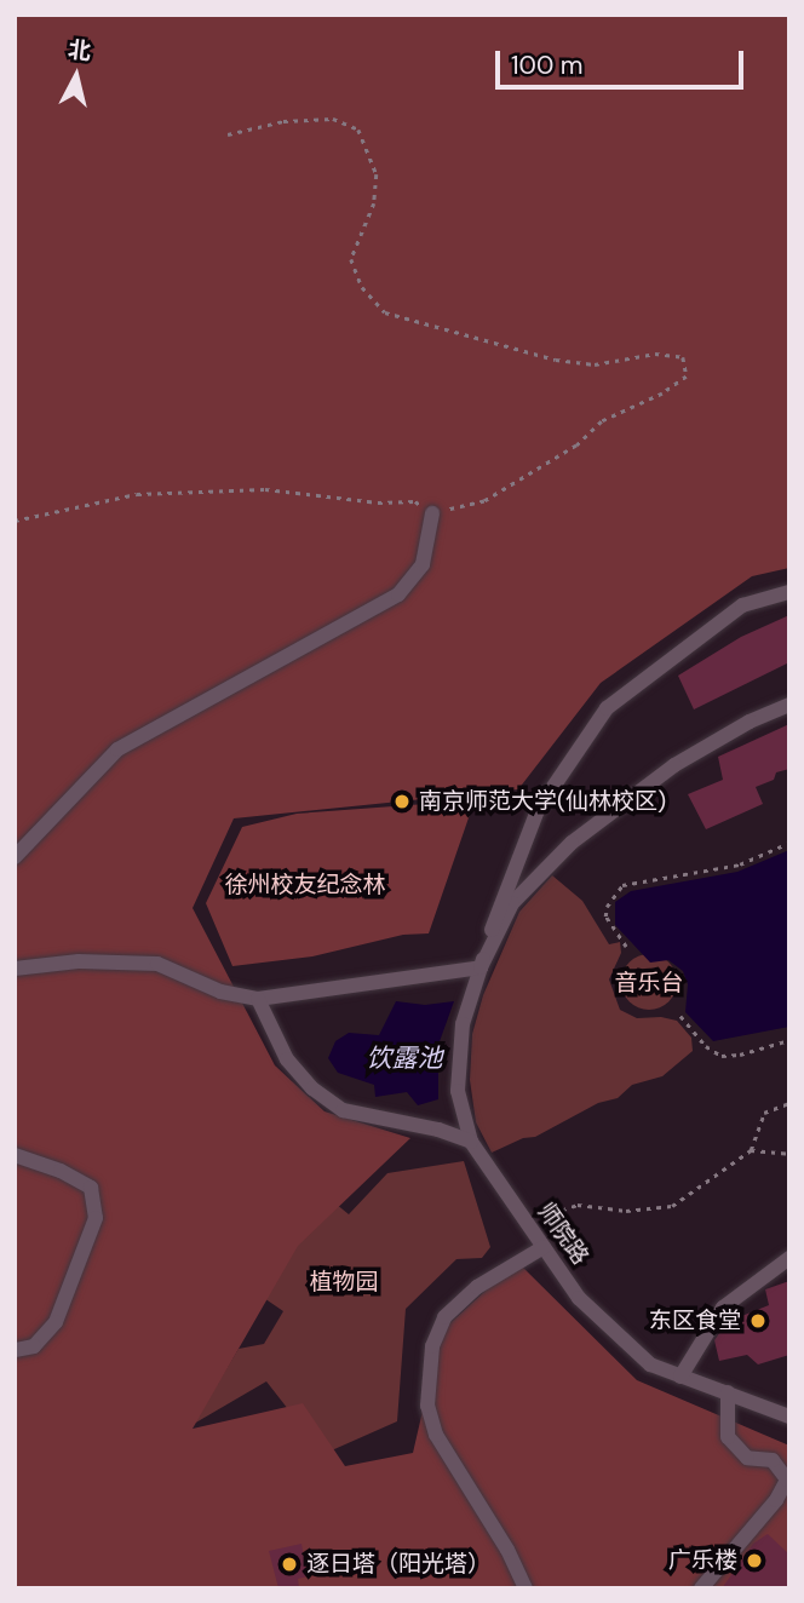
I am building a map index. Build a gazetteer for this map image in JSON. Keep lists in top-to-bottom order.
{
  "streets": {
    "street": ["师院路"]
  },
  "water": ["饮露池"],
  "parks": ["徐州校友纪念林", "音乐台", "植物园"],
  "places": [
    "南京师范大学(仙林校区)",
    "东区食堂",
    "广乐楼",
    "逐日塔（阳光塔）"
  ],
  "scale_bar": "100 m",
  "north": "top"
}
